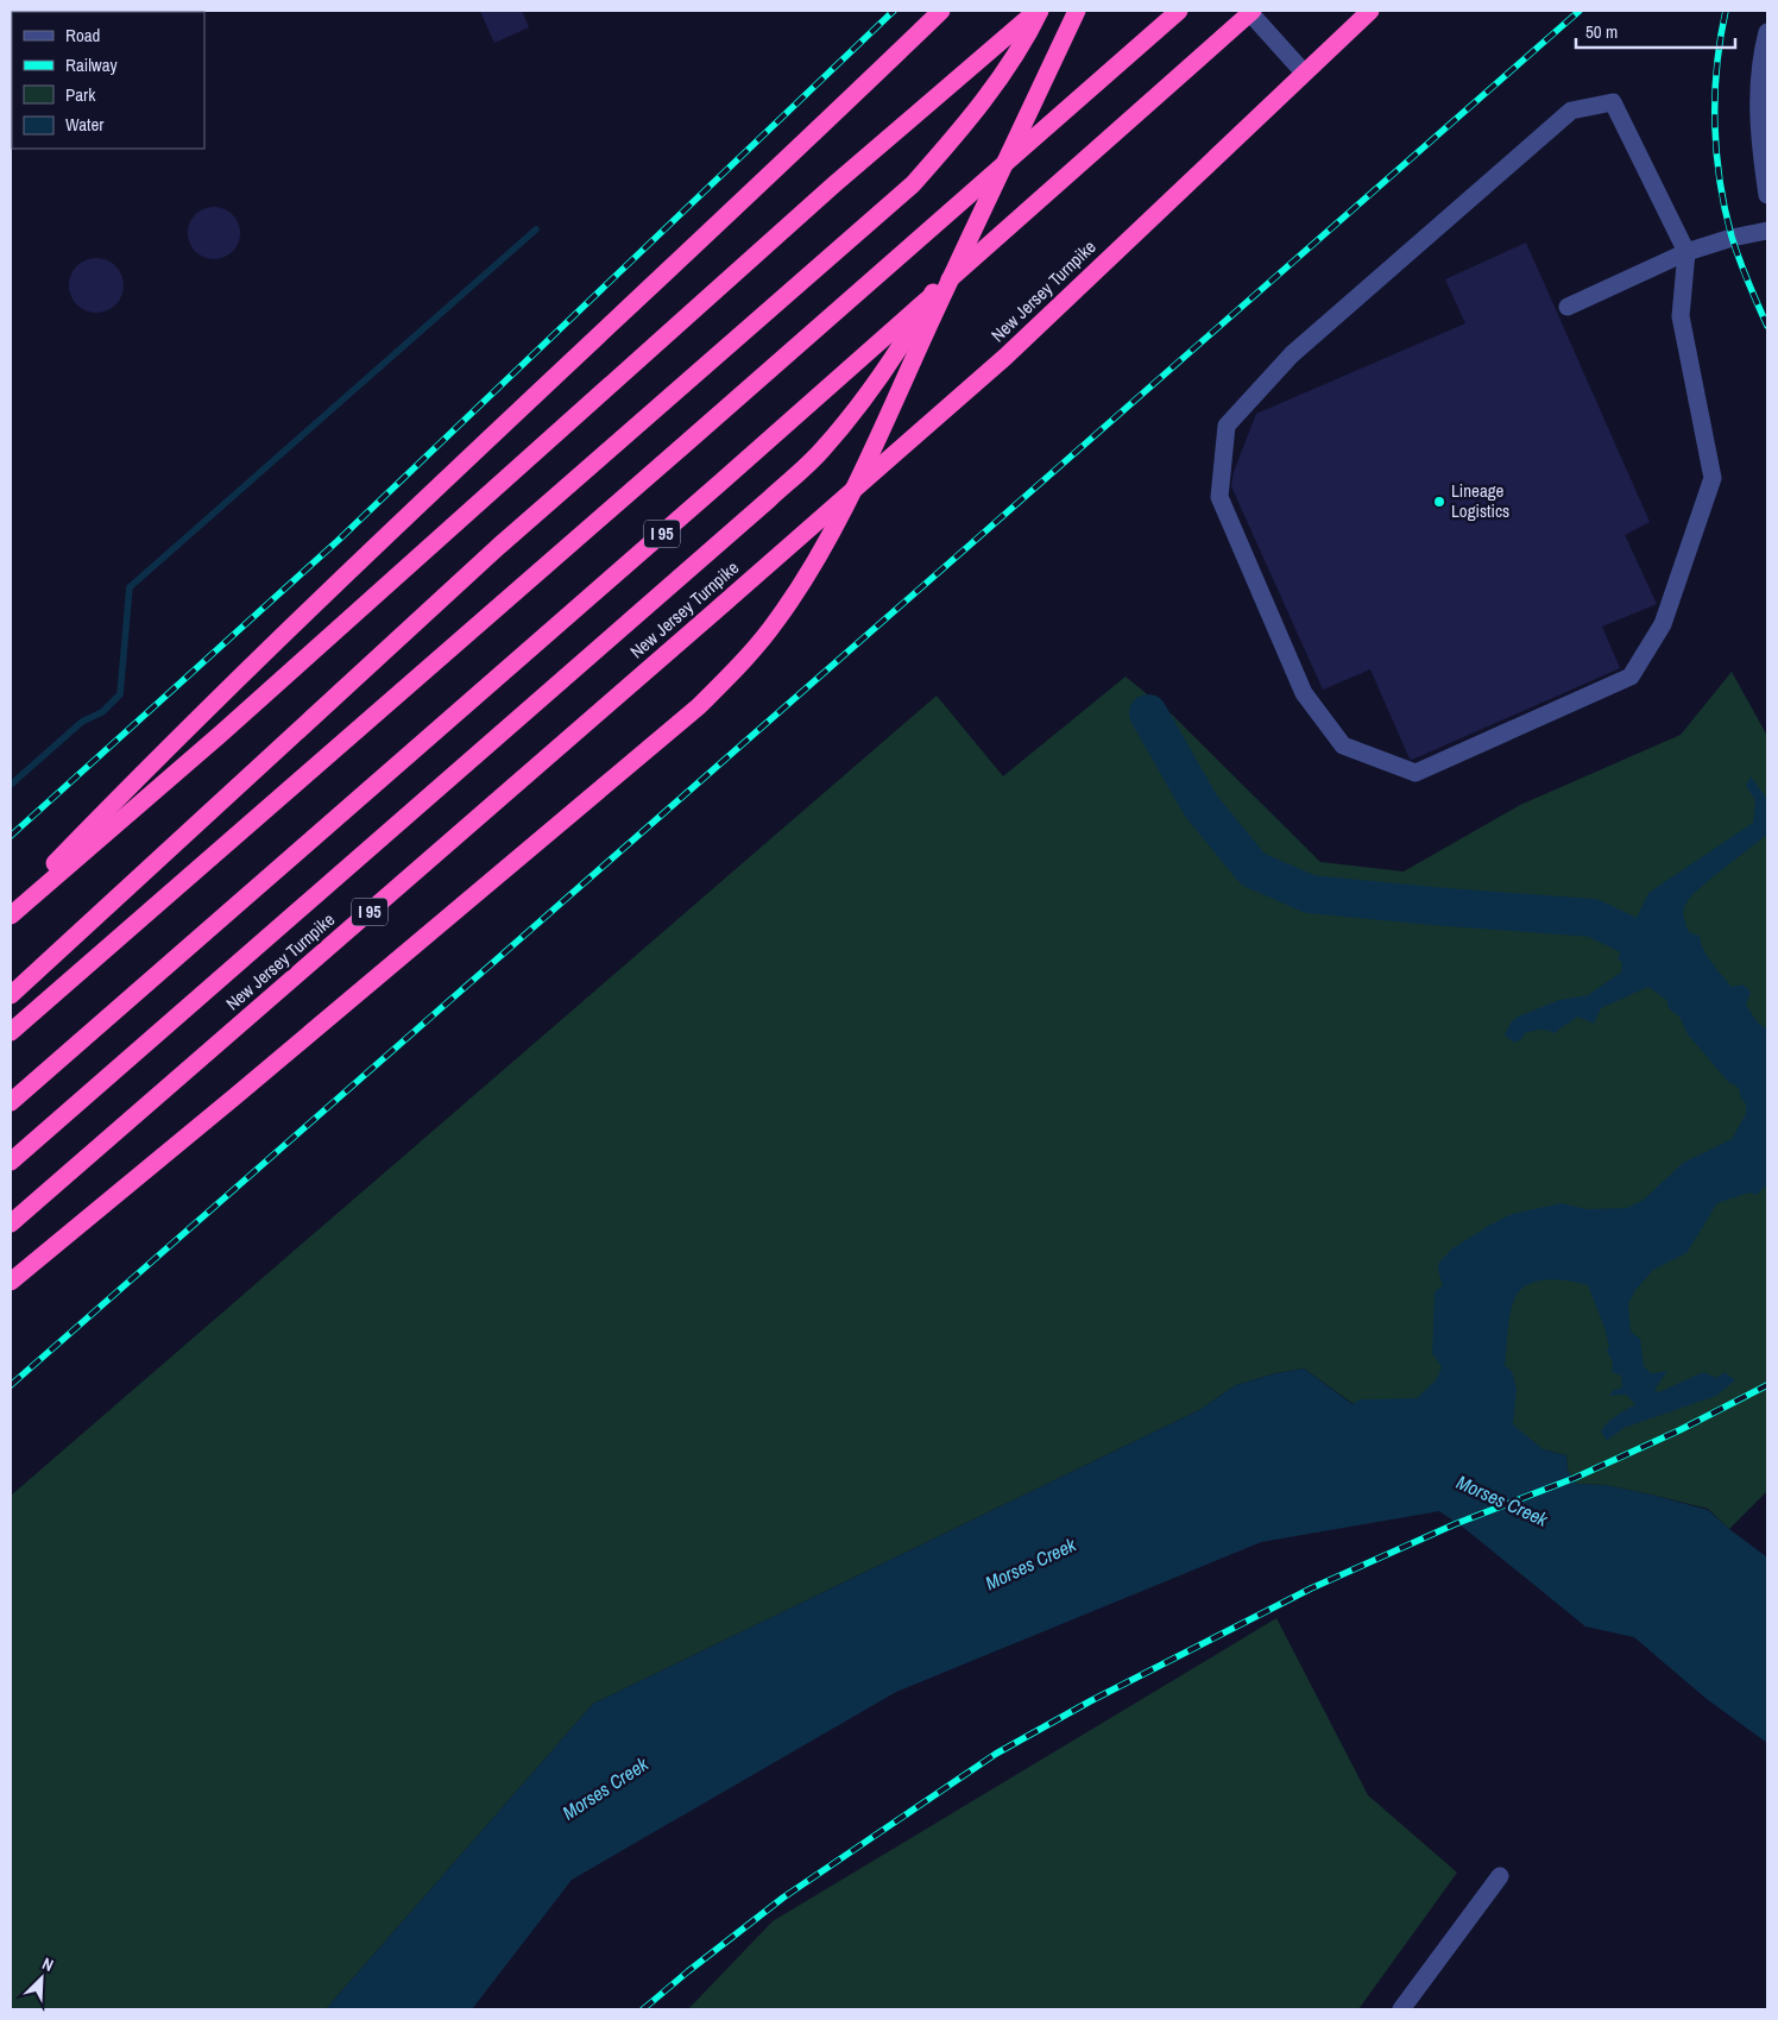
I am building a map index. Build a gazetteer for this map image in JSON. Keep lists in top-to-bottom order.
{
  "streets": {
    "highway": ["New Jersey Turnpike", "I 95"]
  },
  "water": ["Morses Creek"],
  "places": ["Lineage Logistics"],
  "legend": [
    "Road",
    "Railway",
    "Park",
    "Water"
  ],
  "scale_bar": "50 m",
  "north": "top right"
}
